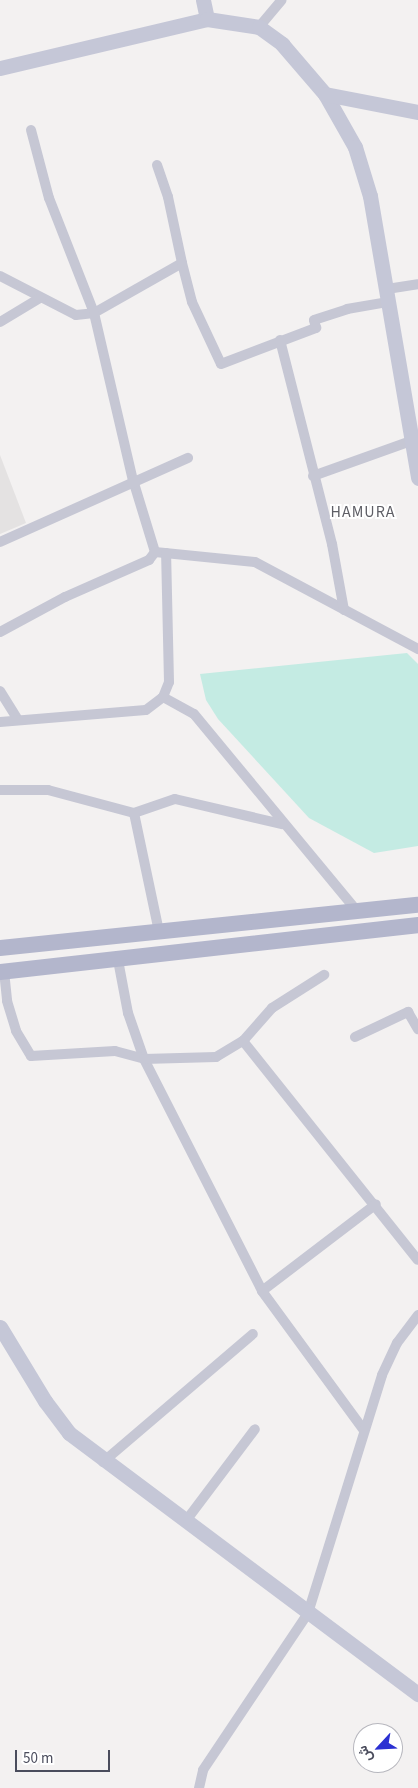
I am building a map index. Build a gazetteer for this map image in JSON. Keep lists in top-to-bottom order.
{
  "districts": ["HAMURA"],
  "scale_bar": "50 m",
  "north": "bottom left"
}
